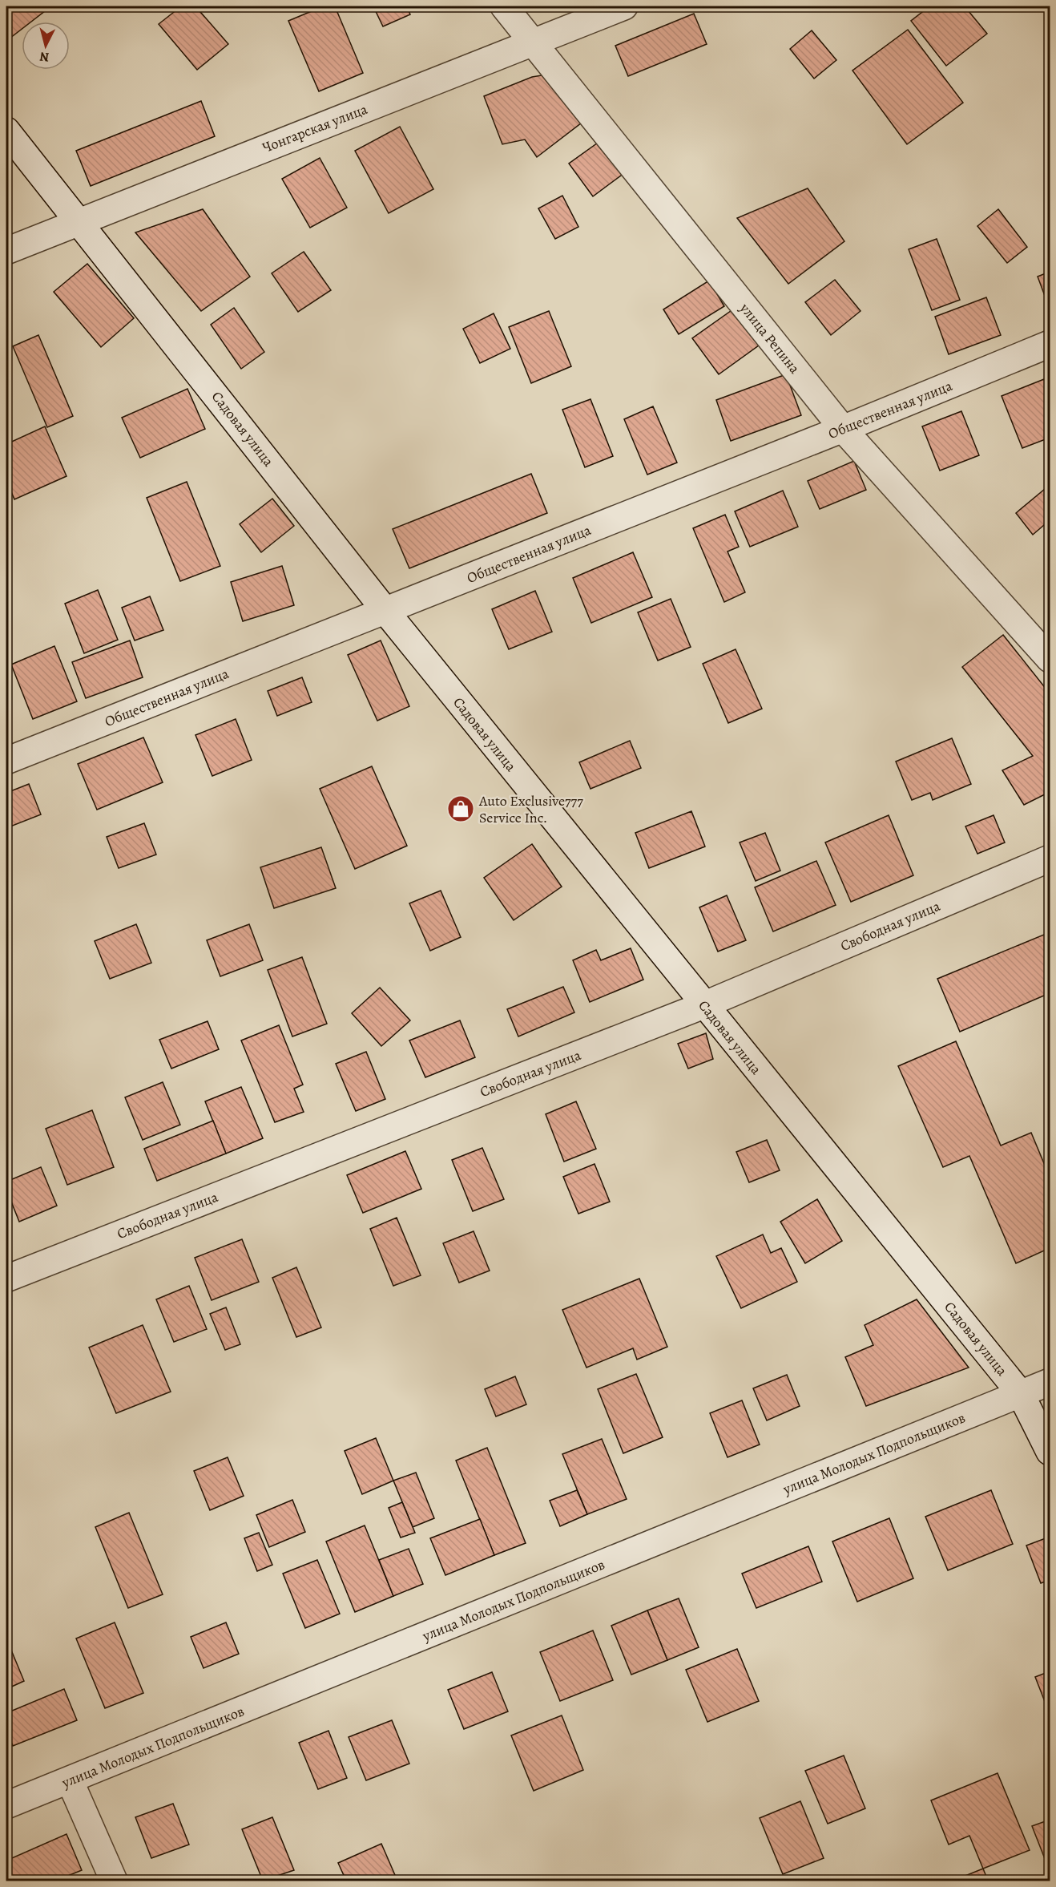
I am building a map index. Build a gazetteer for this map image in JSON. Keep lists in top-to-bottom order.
{
  "streets": {
    "street": [
      "Чонгарская улица",
      "улица Репина",
      "Общественная улица",
      "Садовая улица",
      "Свободная улица",
      "улица Молодых Подпольщиков"
    ]
  },
  "crossings": [
    ["Чонгарская улица", "улица Репина"],
    ["Чонгарская улица", "Садовая улица"],
    ["улица Репина", "Общественная улица"],
    ["Общественная улица", "Садовая улица"],
    ["Садовая улица", "Свободная улица"],
    ["Садовая улица", "улица Молодых Подпольщиков"]
  ],
  "places": {
    "shop": ["Auto Exclusive777 Service Inc."]
  },
  "north": "bottom"
}
